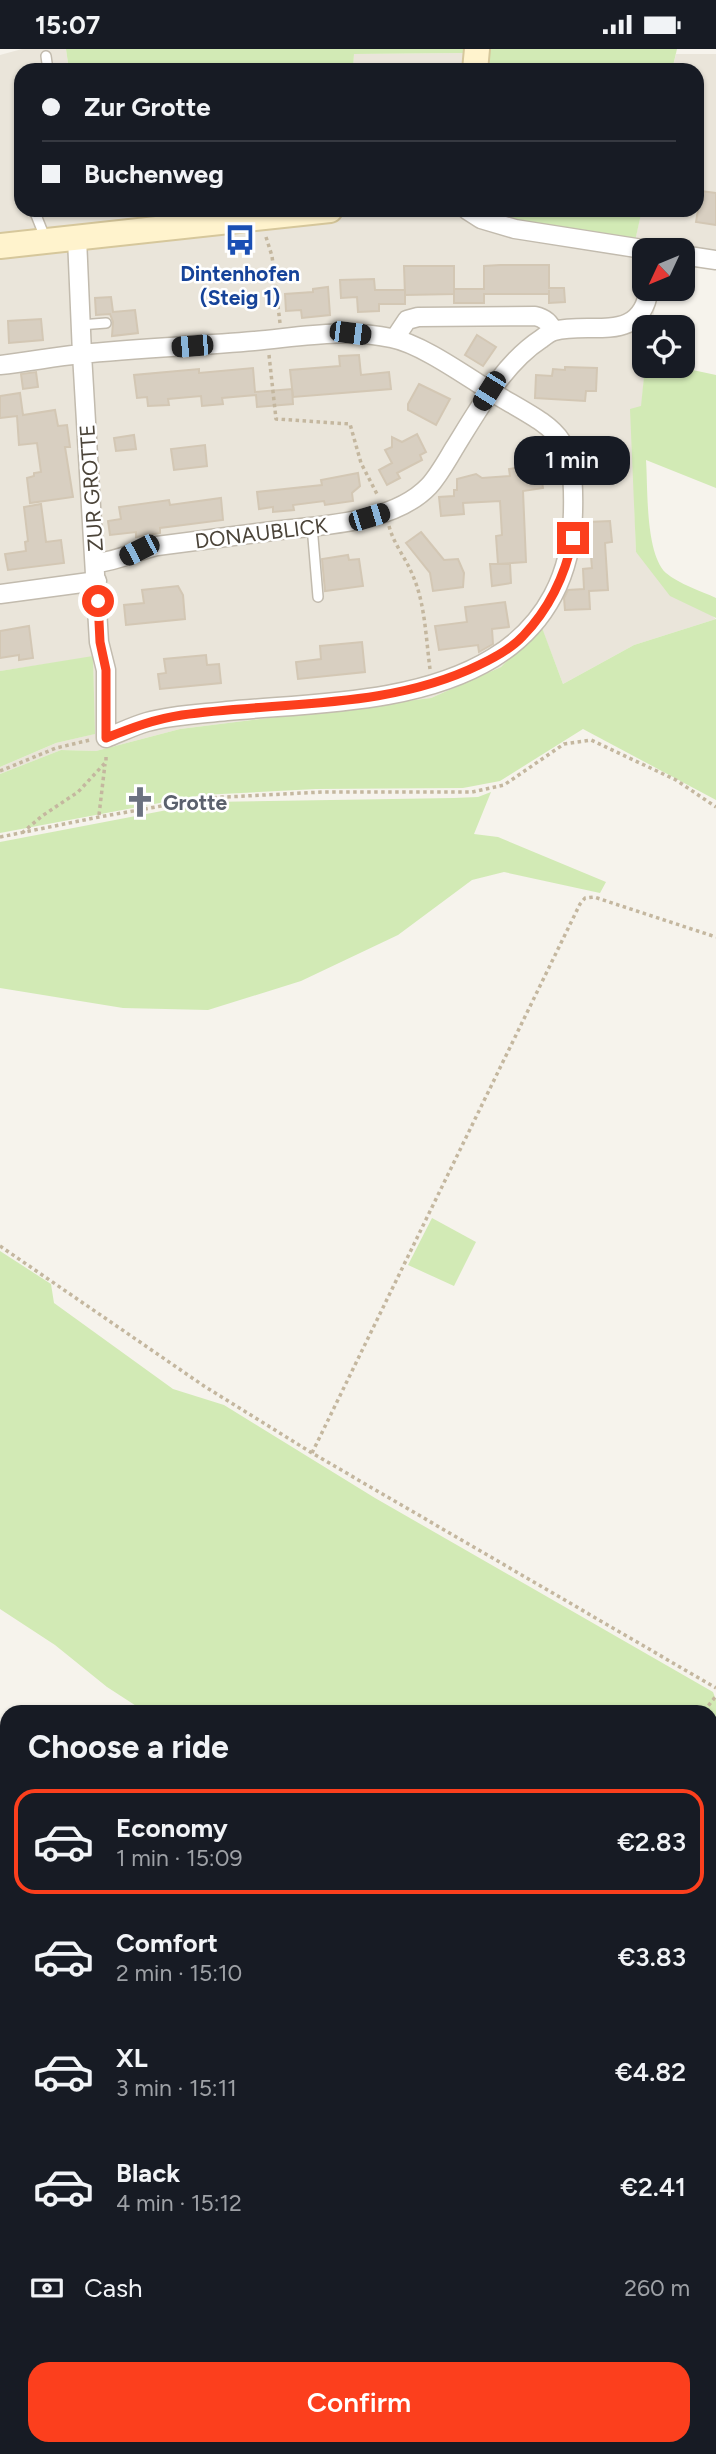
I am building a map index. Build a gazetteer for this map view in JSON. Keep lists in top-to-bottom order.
{
  "streets": {
    "street": ["ZUR GROTTE", "DONAUBLICK"]
  },
  "crossings": [
    ["ZUR GROTTE", "DONAUBLICK"]
  ],
  "places": {
    "bus stop": ["Dintenhofen (Steig 1)"],
    "church": ["Grotte"]
  },
  "north": "bottom left",
  "page": {
    "status": "15:07",
    "banner": ["Zur Grotte", "Buchenweg"],
    "bubble": "1 min",
    "heading": "Choose a ride",
    "list": [
      {
        "name": "Economy",
        "note": "1 min · 15:09",
        "value": "€2.83"
      },
      {
        "name": "Comfort",
        "note": "2 min · 15:10",
        "value": "€3.83"
      },
      {
        "name": "XL",
        "note": "3 min · 15:11",
        "value": "€4.82"
      },
      {
        "name": "Black",
        "note": "4 min · 15:12",
        "value": "€2.41"
      }
    ],
    "pay": ["Cash", "260 m"],
    "buttons": "Confirm"
  }
}
